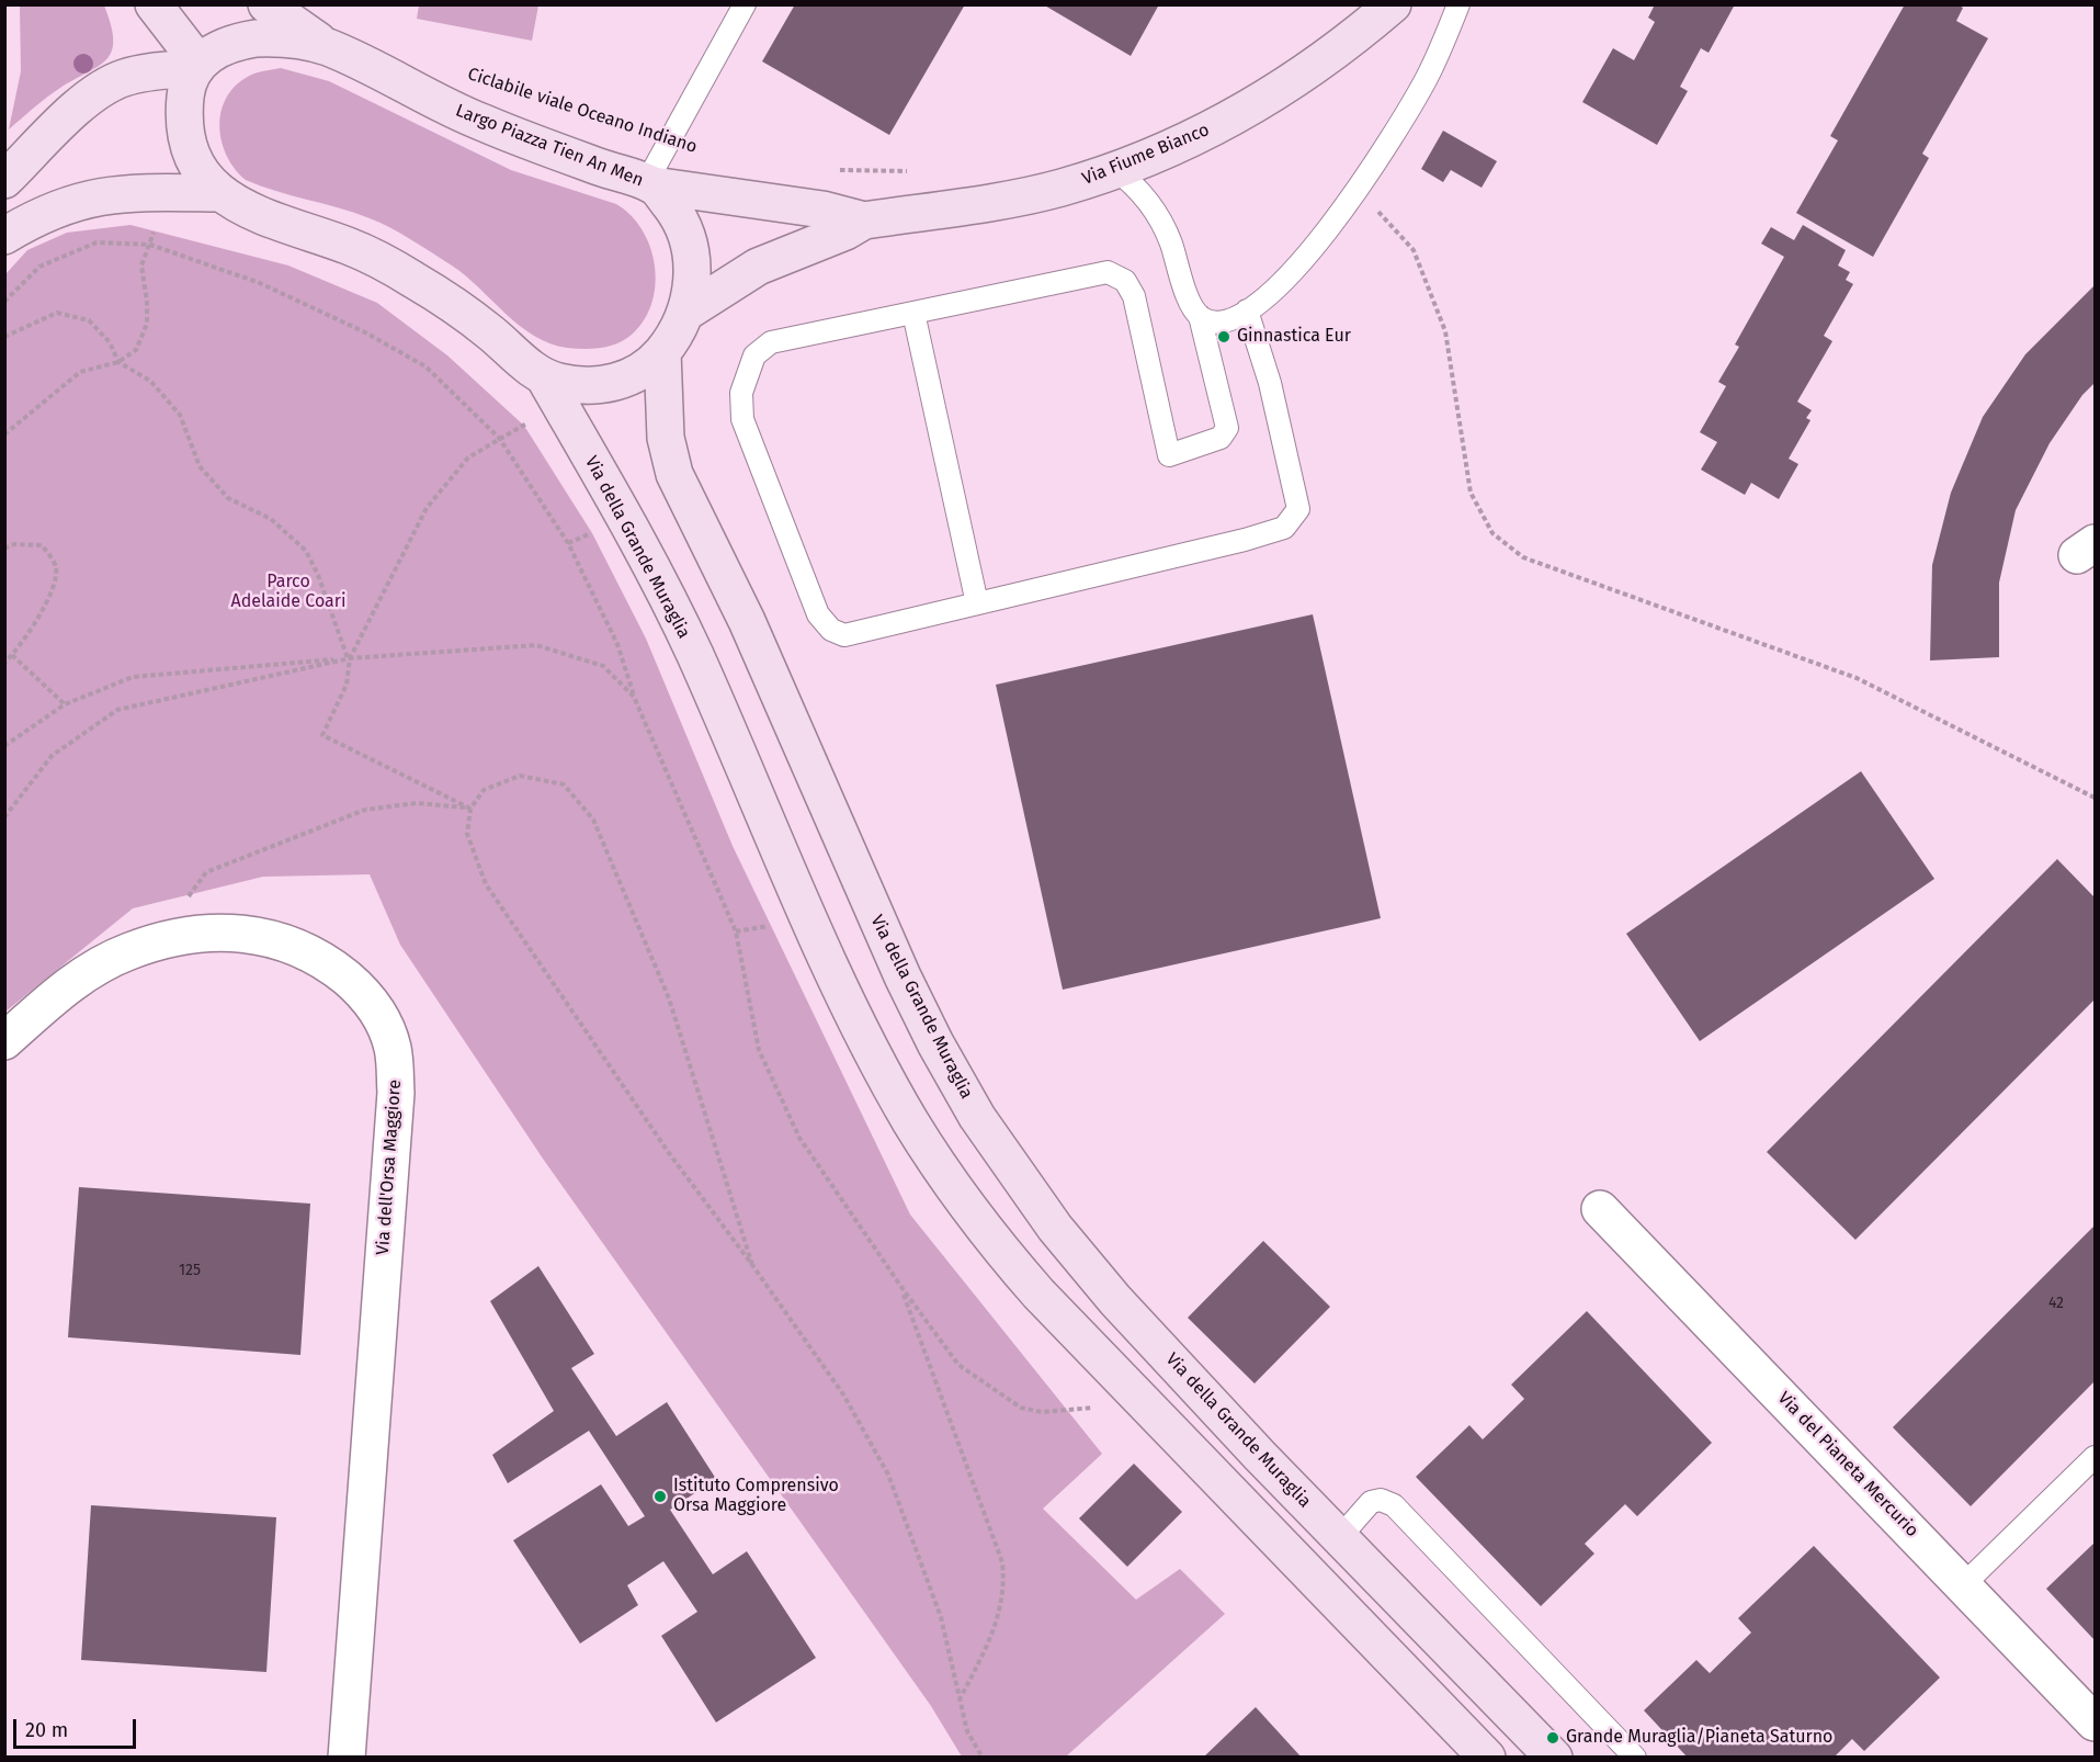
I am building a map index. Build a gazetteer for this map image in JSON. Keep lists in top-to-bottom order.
{
  "streets": {
    "street": [
      "Largo Piazza Tien An Men",
      "Via Fiume Bianco",
      "Via della Grande Muraglia",
      "Via dell'Orsa Maggiore",
      "Via del Pianeta Mercurio"
    ]
  },
  "crossings": [
    ["Largo Piazza Tien An Men", "Via della Grande Muraglia"]
  ],
  "parks": ["Parco Adelaide Coari"],
  "places": ["Ginnastica Eur", "Istituto Comprensivo Orsa Maggiore", "Grande Muraglia/Pianeta Saturno"],
  "house_numbers": ["125", "42"],
  "scale_bar": "20 m"
}
